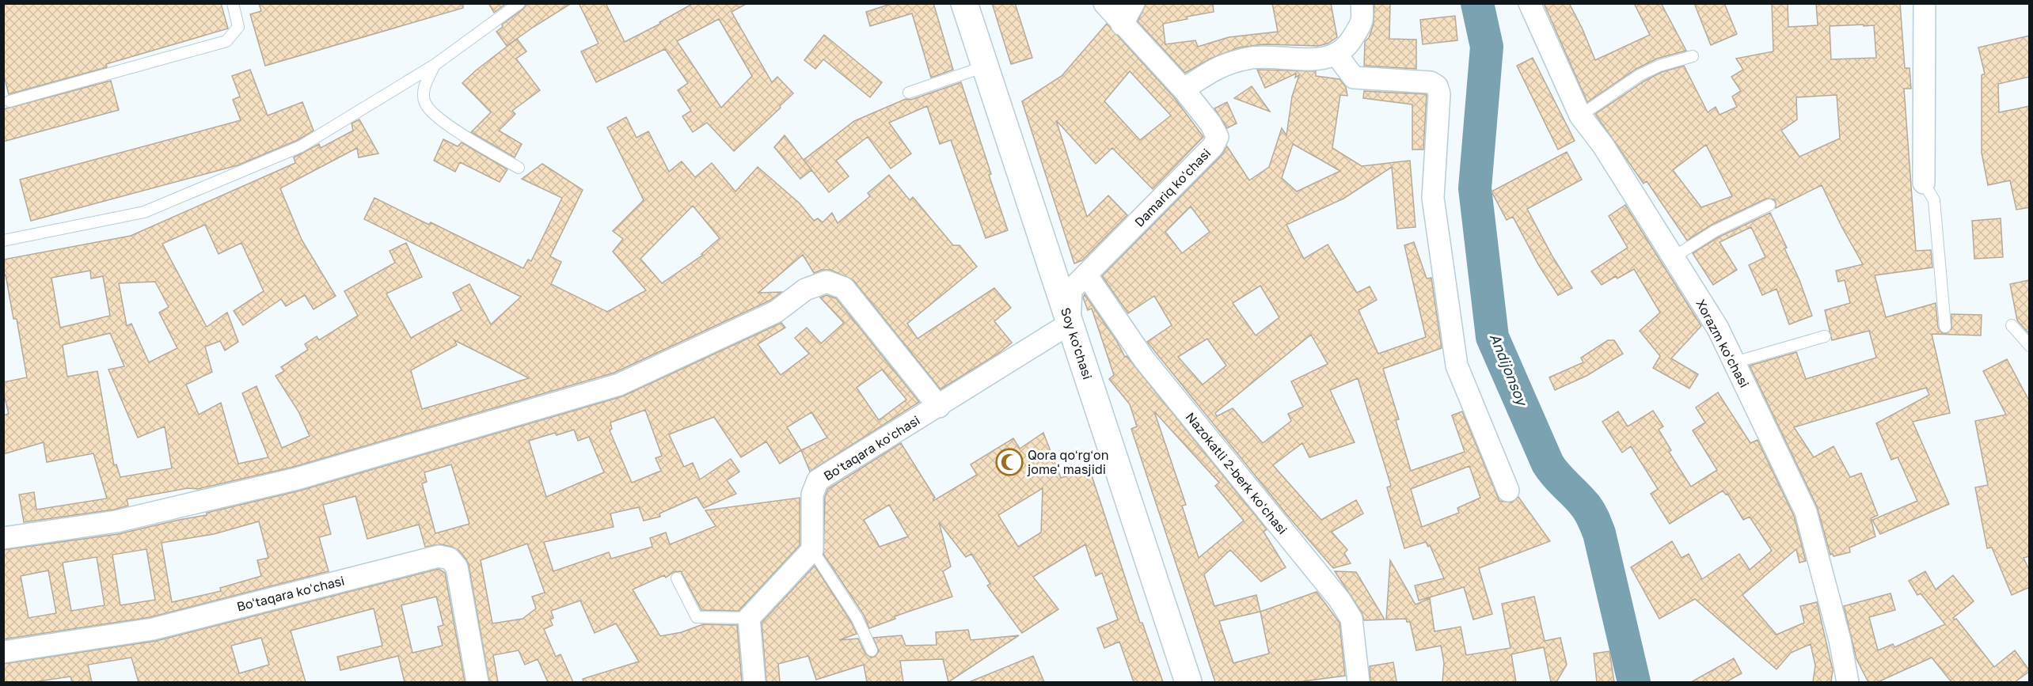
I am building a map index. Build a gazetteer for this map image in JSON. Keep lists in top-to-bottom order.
{
  "streets": {
    "main road": ["Soy ko'chasi"],
    "street": [
      "Damariq koʻchasi",
      "Xorazm koʻchasi",
      "Boʻtaqara koʻchasi",
      "Nazokatli 2-berk koʻchasi"
    ]
  },
  "crossings": [
    ["Damariq koʻchasi", "Soy ko'chasi"],
    ["Damariq koʻchasi", "Boʻtaqara koʻchasi"],
    ["Damariq koʻchasi", "Nazokatli 2-berk koʻchasi"],
    ["Soy ko'chasi", "Boʻtaqara koʻchasi"]
  ],
  "water": ["Andijonsoy"],
  "places": {
    "mosque": ["Qora qoʻrgʻon jome' masjidi"]
  }
}
